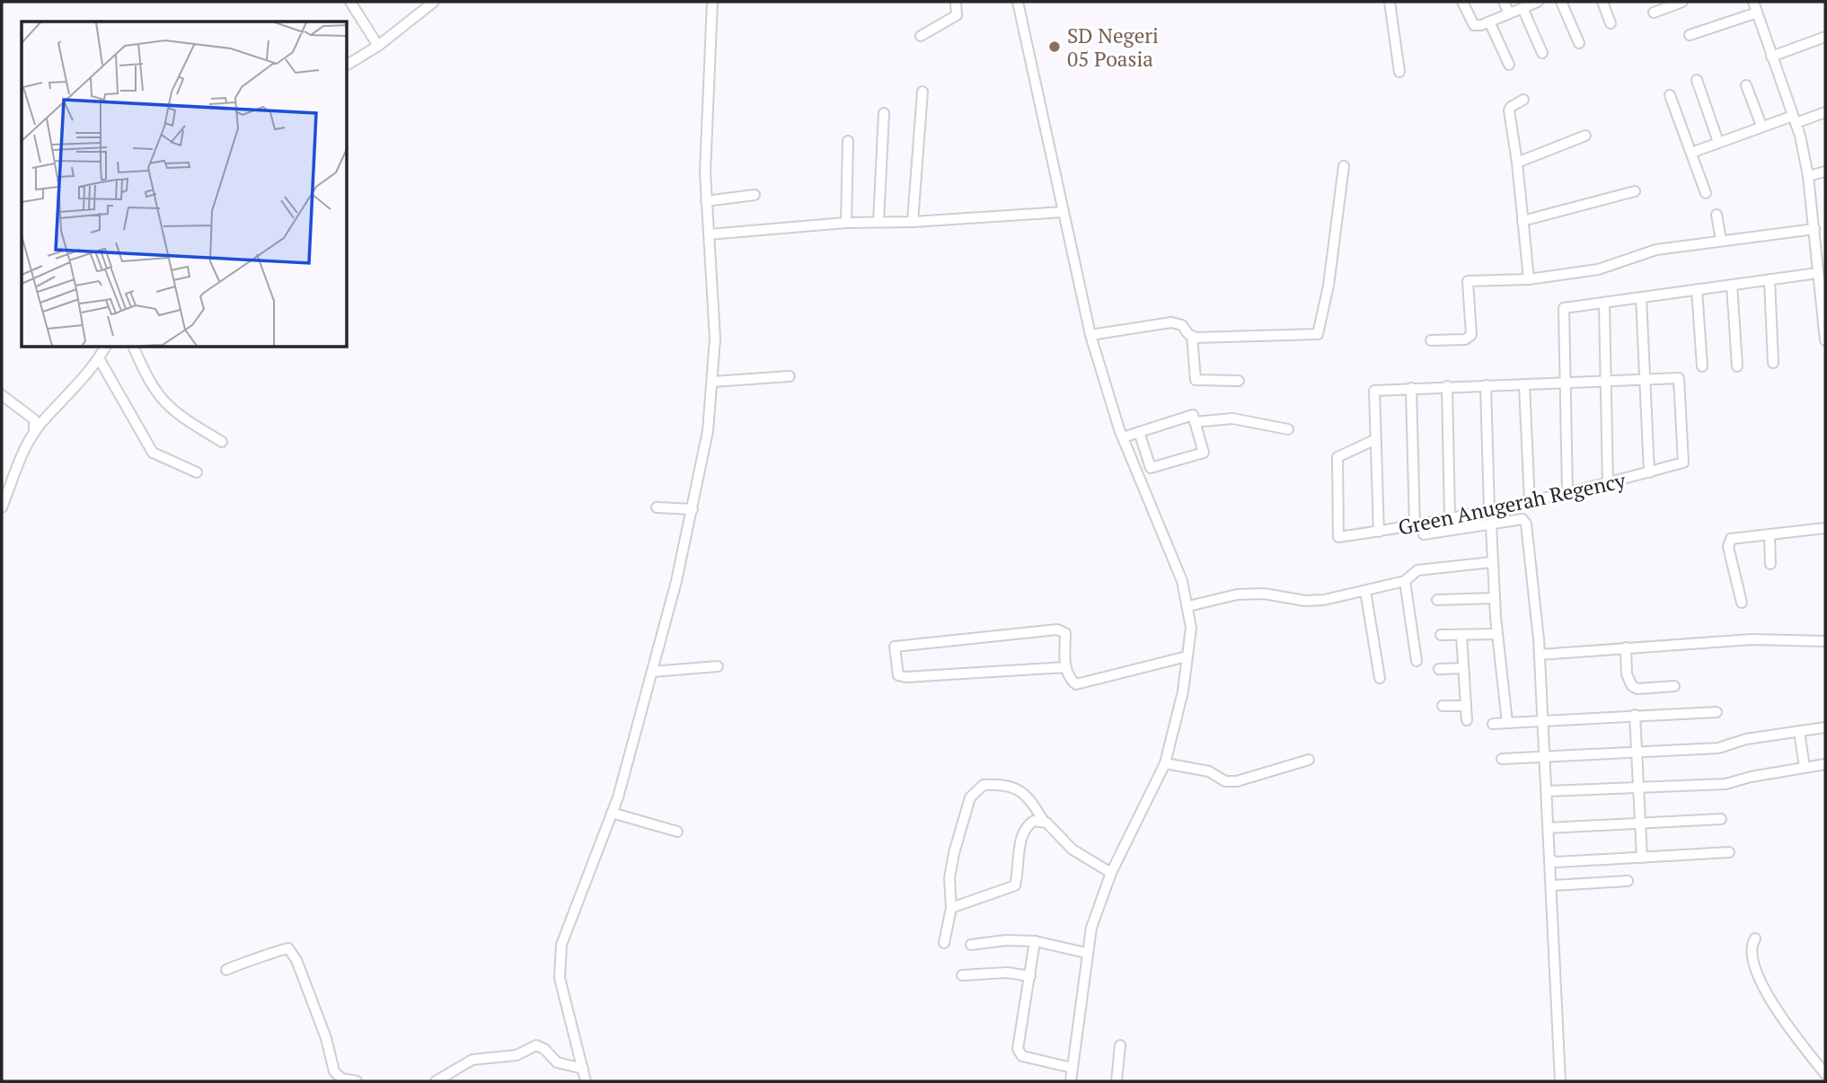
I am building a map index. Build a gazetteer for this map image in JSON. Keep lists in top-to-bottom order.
{
  "streets": {
    "street": ["Green Anugerah Regency"]
  },
  "places": ["SD Negeri 05 Poasia"]
}
